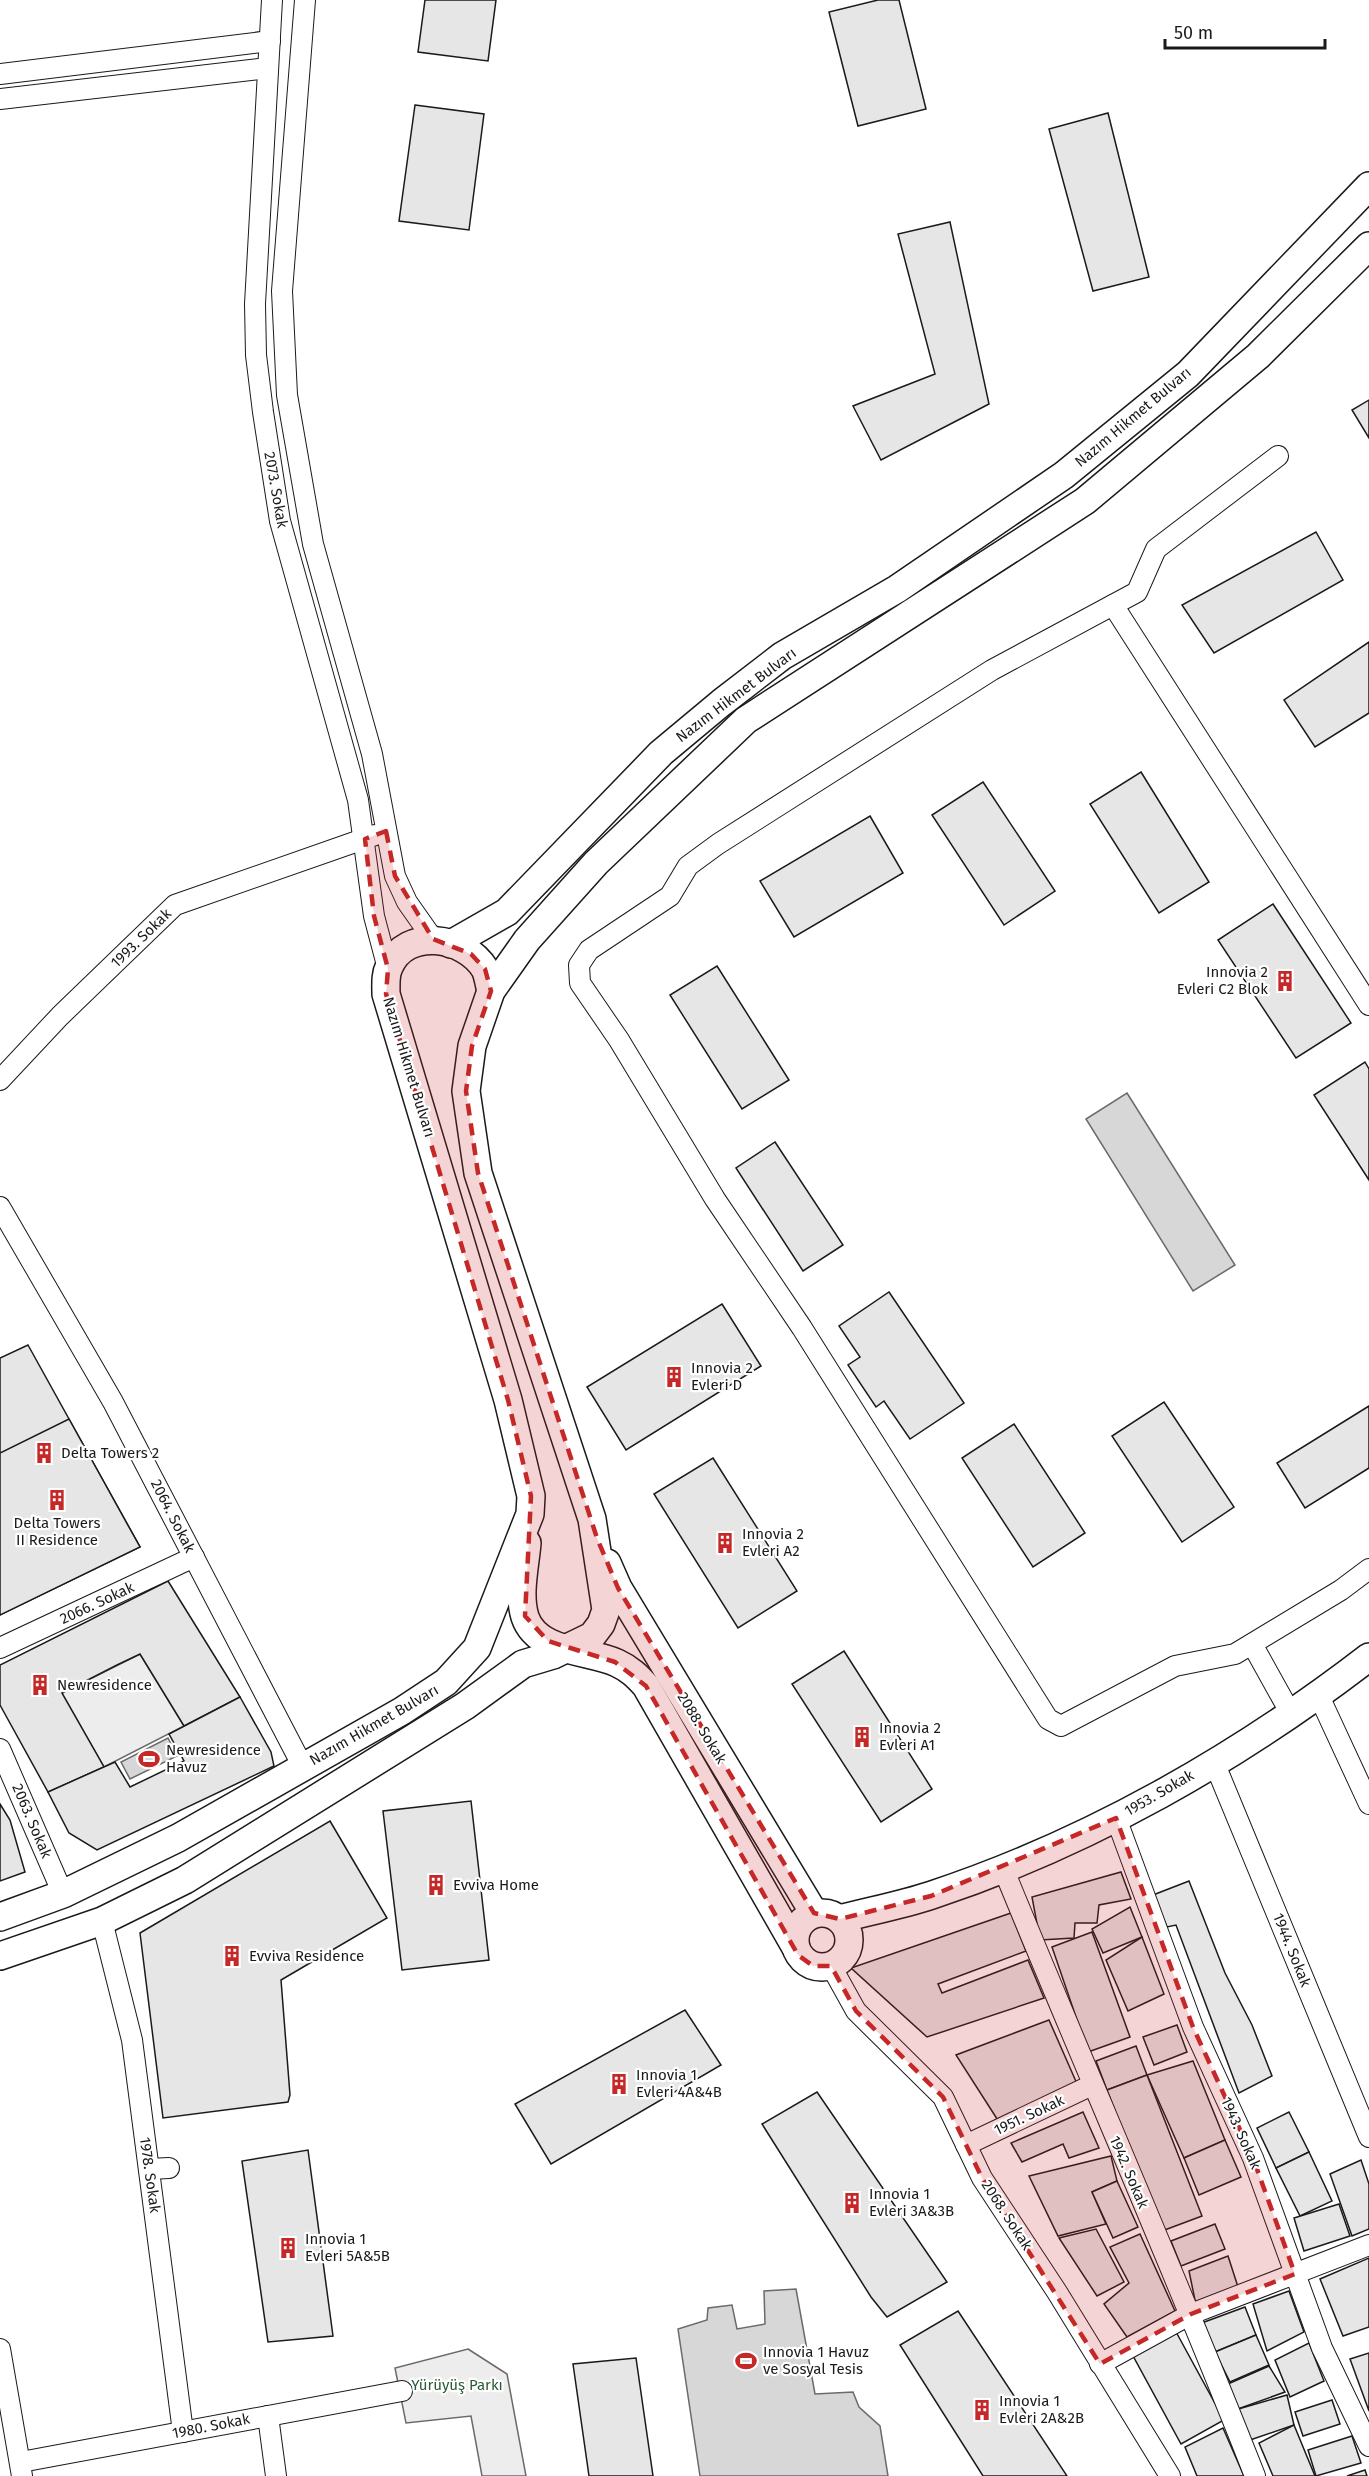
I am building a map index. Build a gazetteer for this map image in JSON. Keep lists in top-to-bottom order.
{
  "streets": {
    "main road": ["Nazım Hikmet Bulvarı", "2088. Sokak", "1953. Sokak"],
    "street": [
      "2073. Sokak",
      "1993. Sokak",
      "2064. Sokak",
      "2066. Sokak",
      "2063. Sokak",
      "1944. Sokak",
      "1951. Sokak",
      "1943. Sokak",
      "1942. Sokak",
      "1978. Sokak",
      "2068. Sokak",
      "1980. Sokak"
    ]
  },
  "crossings": [
    ["Nazım Hikmet Bulvarı", "2073. Sokak"],
    ["Nazım Hikmet Bulvarı", "2064. Sokak"],
    ["Nazım Hikmet Bulvarı", "2088. Sokak"],
    ["Nazım Hikmet Bulvarı", "2063. Sokak"],
    ["Nazım Hikmet Bulvarı", "1978. Sokak"],
    ["2073. Sokak", "1993. Sokak"],
    ["2064. Sokak", "2066. Sokak"],
    ["2088. Sokak", "2068. Sokak"],
    ["1953. Sokak", "1944. Sokak"],
    ["1953. Sokak", "1943. Sokak"],
    ["1953. Sokak", "1942. Sokak"],
    ["1951. Sokak", "1942. Sokak"],
    ["1951. Sokak", "2068. Sokak"],
    ["1978. Sokak", "1980. Sokak"]
  ],
  "parks": ["Yürüyüş Parkı"],
  "places": {
    "building": [
      "Innovia 2 Evleri C2 Blok",
      "Innovia 2 Evleri D",
      "Delta Towers 2",
      "Delta Towers II Residence",
      "Innovia 2 Evleri A2",
      "Newresidence",
      "Innovia 2 Evleri A1",
      "Evviva Home",
      "Evviva Residence",
      "Innovia 1 Evleri 4A&4B",
      "Innovia 1 Evleri 3A&3B",
      "Innovia 1 Evleri 5A&5B",
      "Innovia 1 Evleri 2A&2B"
    ],
    "sports": ["Newresidence Havuz", "Innovia 1 Havuz ve Sosyal Tesis"]
  },
  "scale_bar": "50 m"
}
